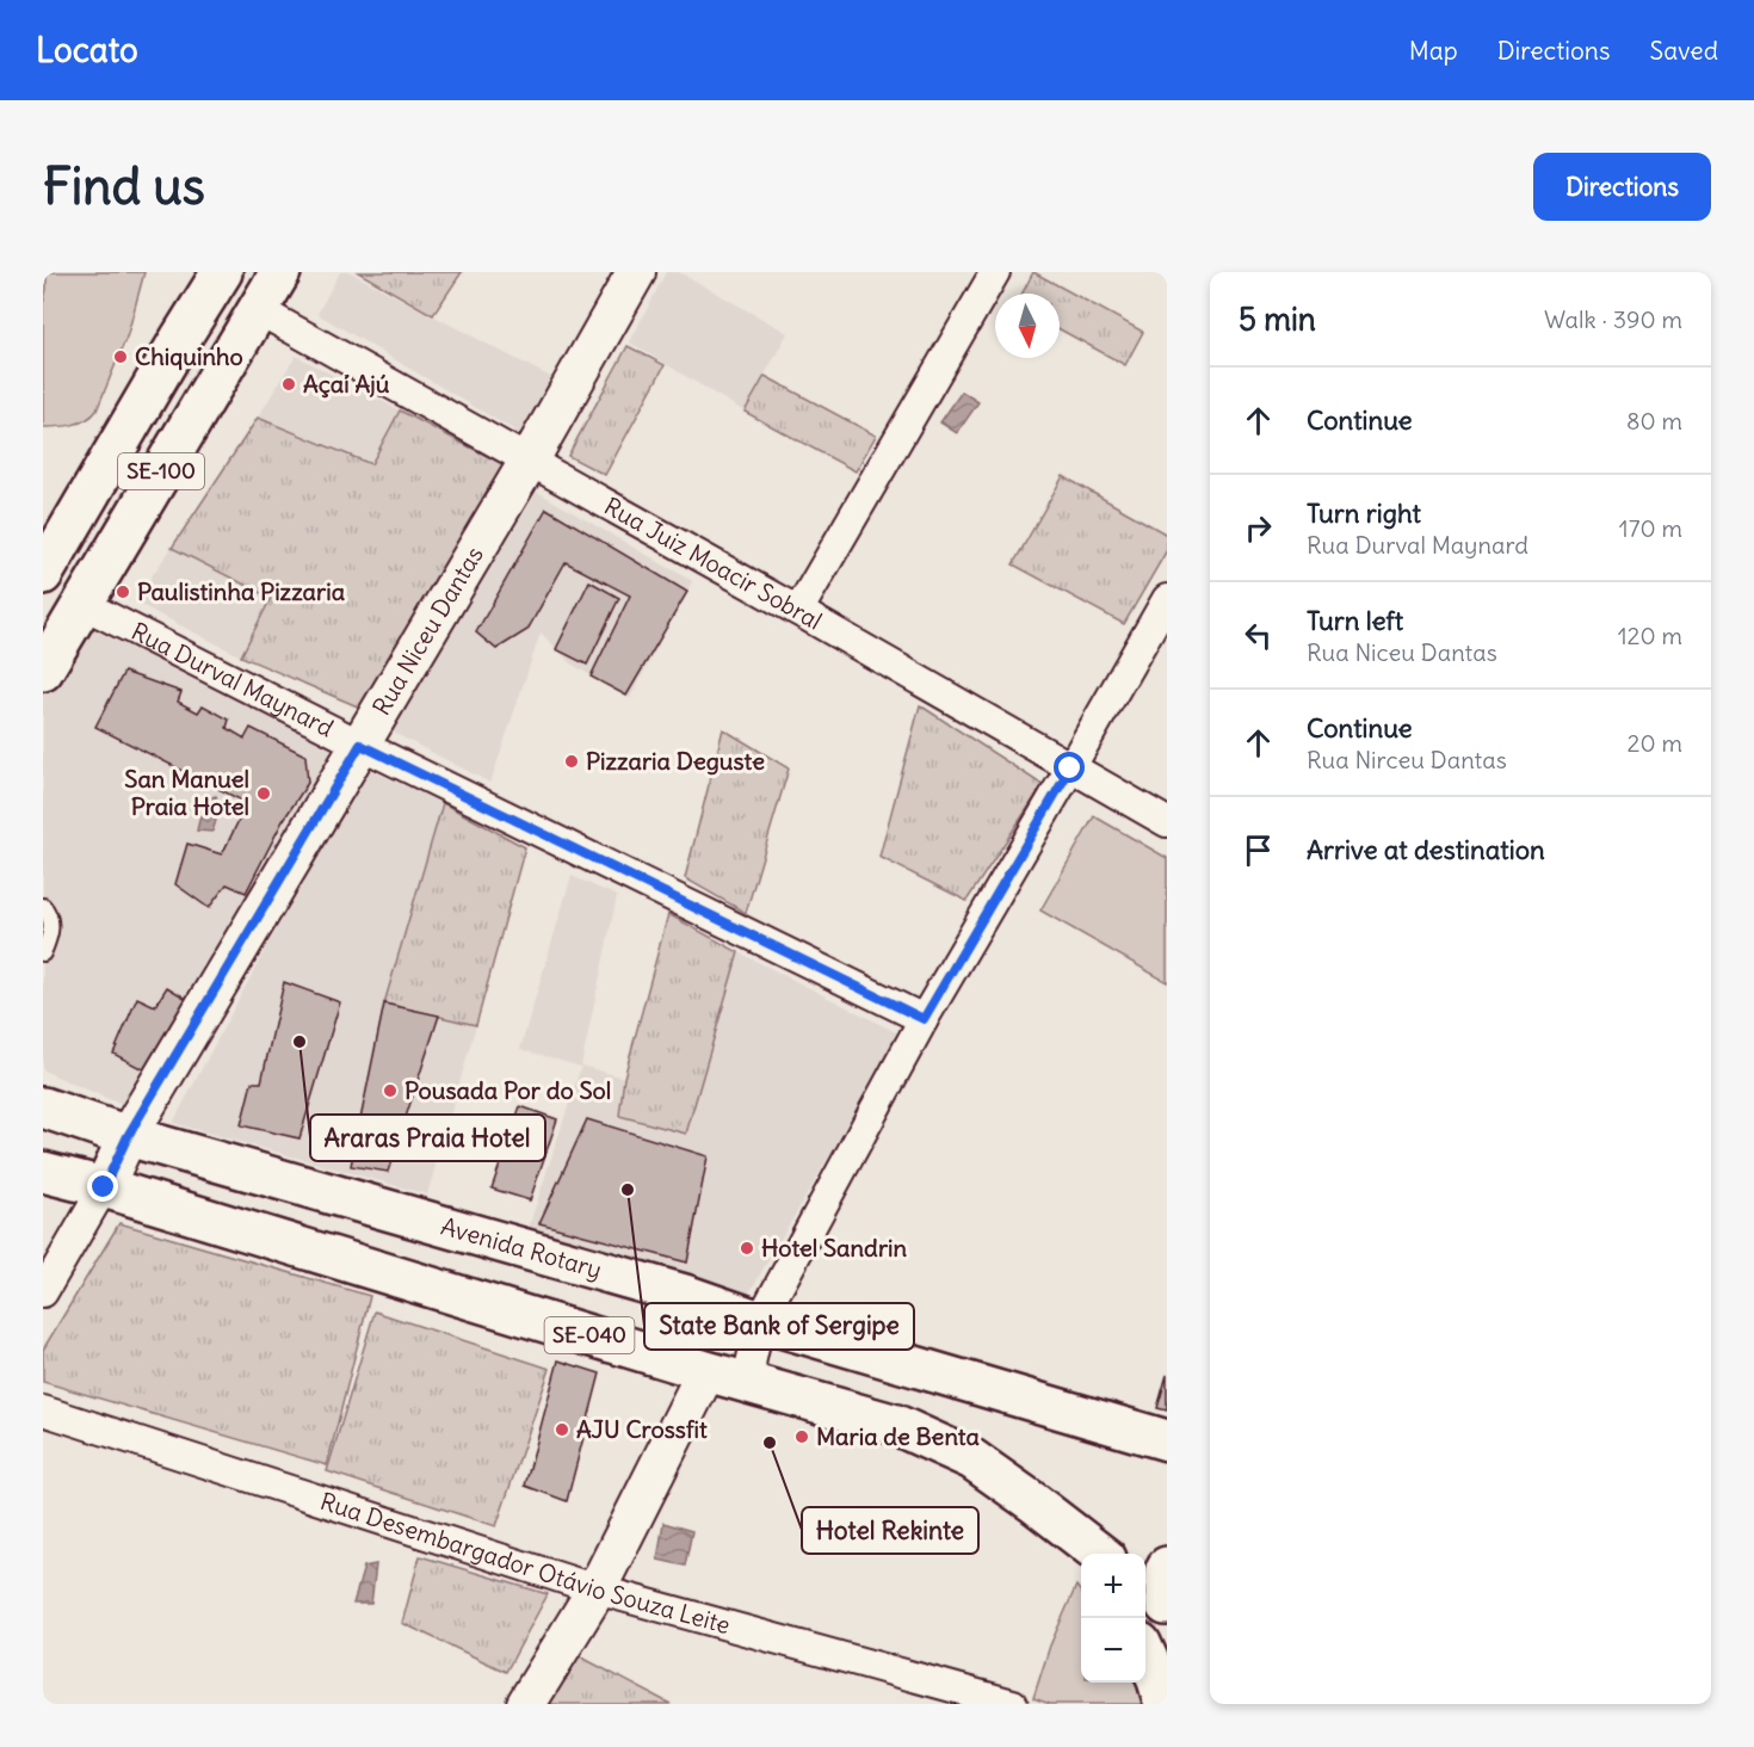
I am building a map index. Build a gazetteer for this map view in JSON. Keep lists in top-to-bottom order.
{
  "streets": {
    "main road": ["SE-100", "Avenida Rotary", "SE-040"],
    "street": [
      "Rua Juiz Moacir Sobral",
      "Rua Niceu Dantas",
      "Rua Durval Maynard",
      "Rua Desembargador Otávio Souza Leite"
    ]
  },
  "crossings": [
    ["SE-100", "Rua Juiz Moacir Sobral"],
    ["SE-100", "Rua Durval Maynard"],
    ["Rua Juiz Moacir Sobral", "Rua Niceu Dantas"],
    ["Rua Niceu Dantas", "Rua Durval Maynard"],
    ["Rua Niceu Dantas", "Avenida Rotary"],
    ["Rua Niceu Dantas", "SE-040"]
  ],
  "places": [
    "Chiquinho",
    "Açaí Ajú",
    "Paulistinha Pizzaria",
    "Pizzaria Deguste",
    "San Manuel Praia Hotel",
    "Araras Praia Hotel",
    "Pousada Por do Sol",
    "State Bank of Sergipe",
    "Hotel Sandrin",
    "AJU Crossfit",
    "Maria de Benta",
    "Hotel Rekinte"
  ],
  "north": "bottom",
  "page": {
    "header": "Locato",
    "nav": ["Map", "Directions", "Saved"],
    "buttons": "Directions",
    "title": "Find us",
    "heading": ["5 min", "Walk · 390 m"],
    "list": [
      ["Continue", "80 m"],
      ["Turn right", "Rua Durval Maynard", "170 m"],
      ["Turn left", "Rua Niceu Dantas", "120 m"],
      ["Continue", "Rua Nirceu Dantas", "20 m"],
      "Arrive at destination"
    ],
    "map_buttons": ["+", "−"]
  }
}
